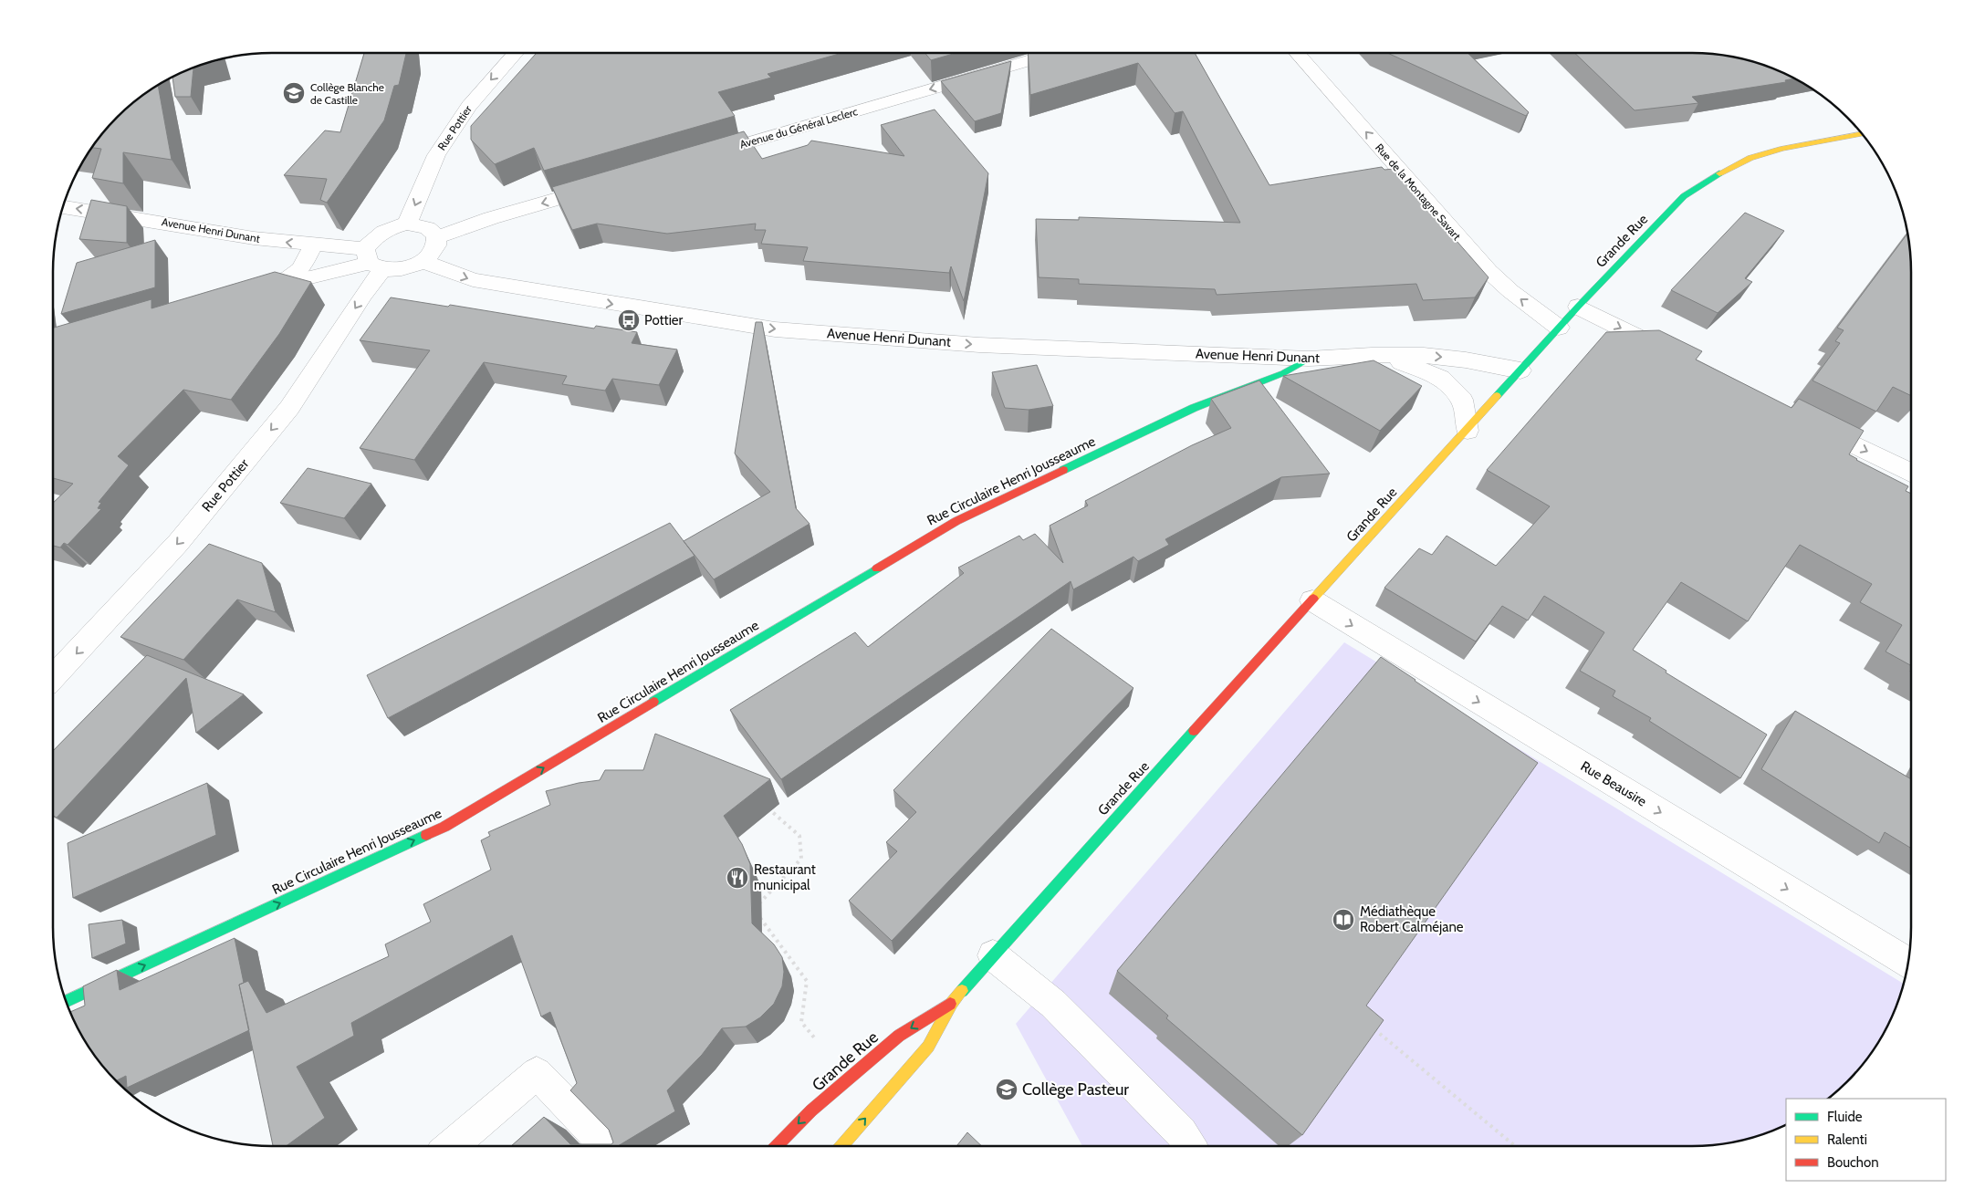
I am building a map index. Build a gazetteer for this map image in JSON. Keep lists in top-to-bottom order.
{
  "streets": {
    "main road": ["Grande Rue", "Rue Circulaire Henri Jousseaume"],
    "street": [
      "Rue Pottier",
      "Avenue du Général Leclerc",
      "Rue de la Montagne Savart",
      "Avenue Henri Dunant",
      "Rue Beausire"
    ]
  },
  "crossings": [
    ["Rue Pottier", "Avenue Henri Dunant"],
    ["Rue de la Montagne Savart", "Grande Rue"],
    ["Avenue Henri Dunant", "Grande Rue"],
    ["Avenue Henri Dunant", "Rue Circulaire Henri Jousseaume"],
    ["Grande Rue", "Rue Beausire"]
  ],
  "one_way": [
    "Rue Pottier",
    "Avenue du Général Leclerc",
    "Rue de la Montagne Savart",
    "Rue Circulaire Henri Jousseaume",
    "Rue Beausire"
  ],
  "places": {
    "school or university": ["Collège Blanche de Castille", "Collège Pasteur"],
    "bus stop": ["Pottier"],
    "restaurant": ["Restaurant municipal"],
    "library": ["Médiathèque Robert Calméjane"]
  },
  "legend": ["Fluide", "Ralenti", "Bouchon"]
}
